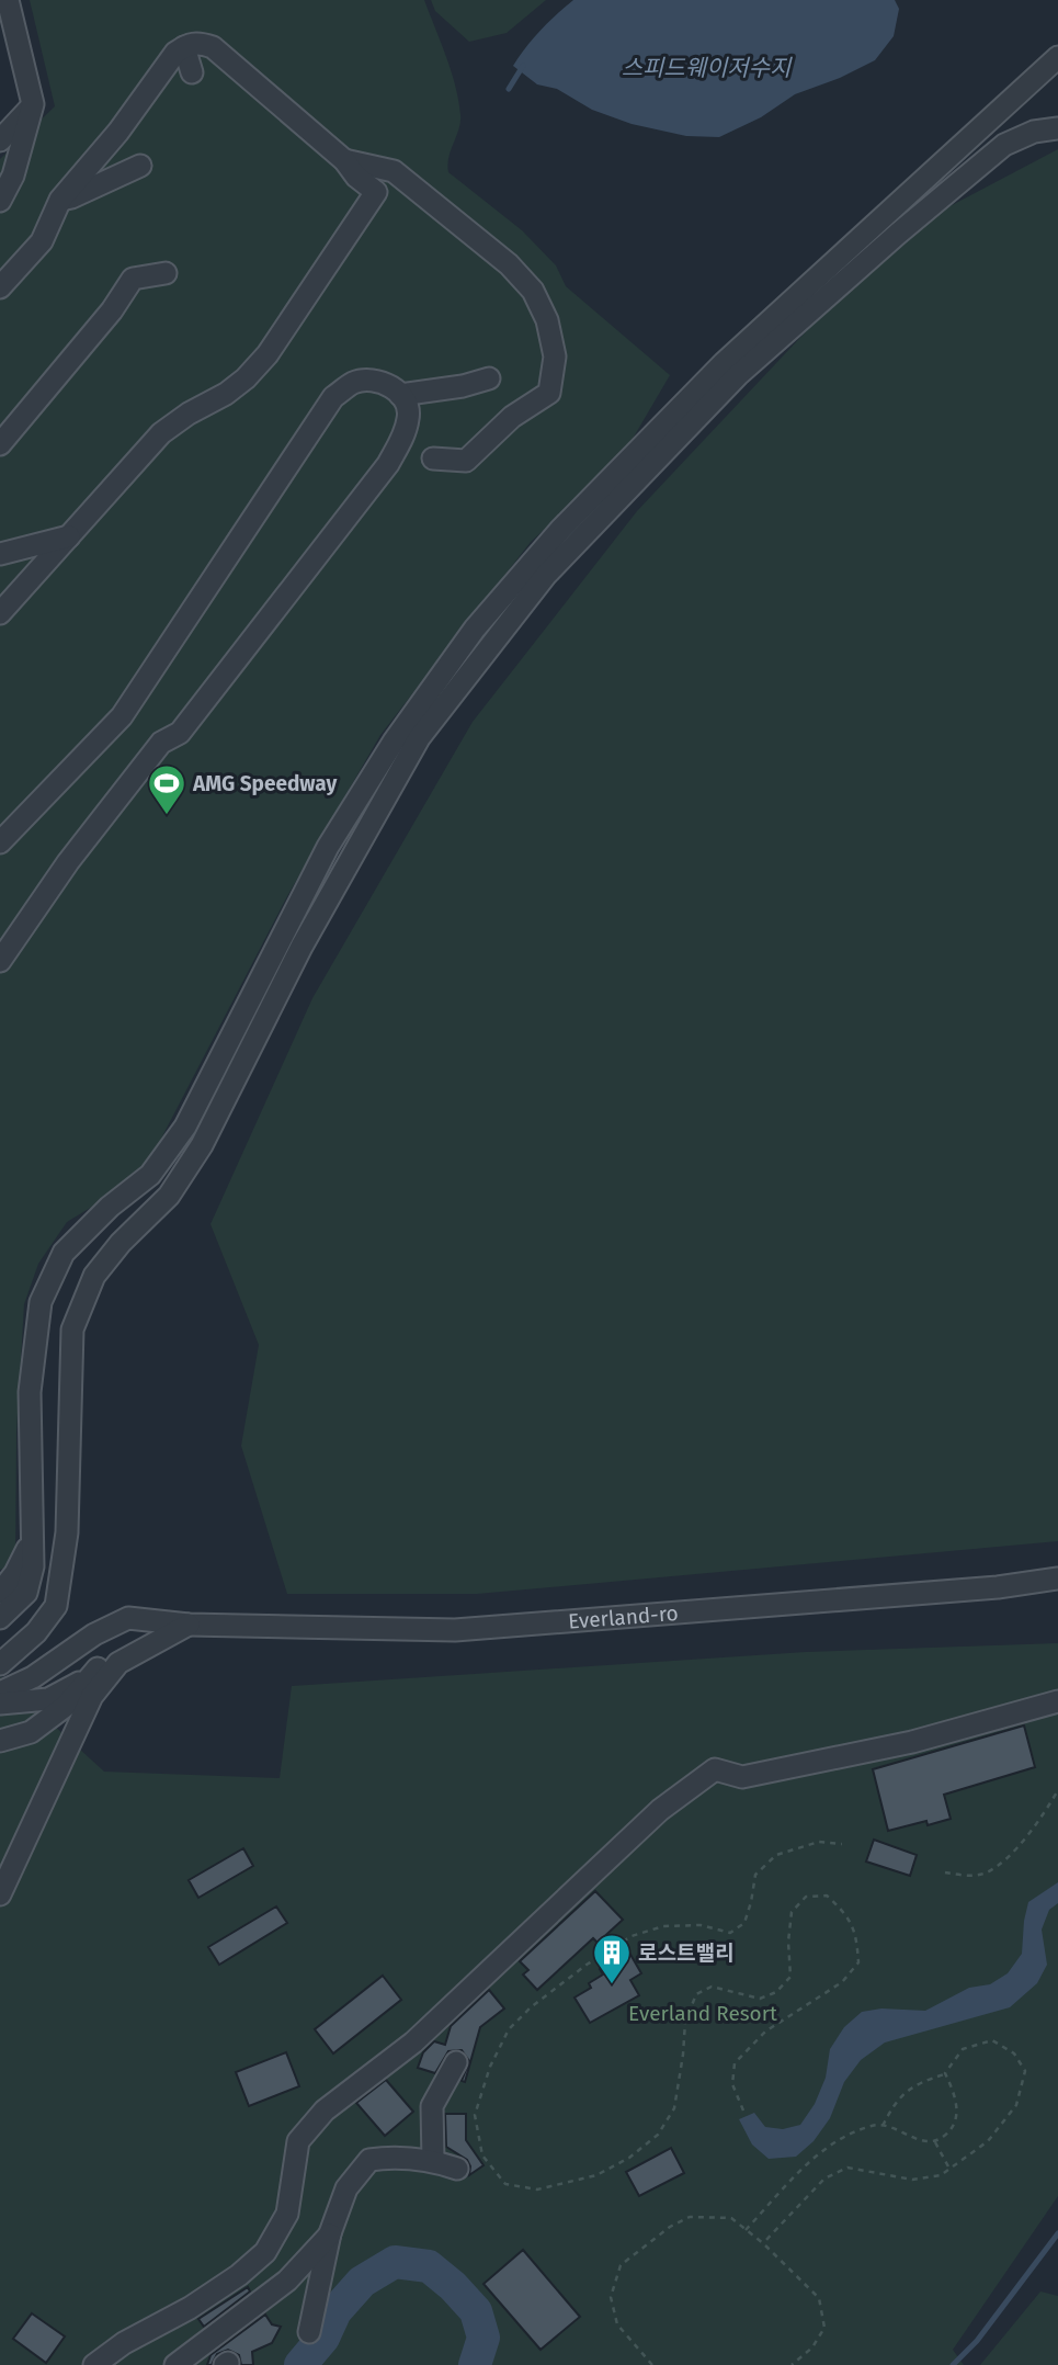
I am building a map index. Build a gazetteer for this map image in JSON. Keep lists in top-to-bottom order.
{
  "streets": {
    "street": ["Everland-ro"]
  },
  "water": ["스피드웨이저수지"],
  "parks": ["Everland Resort"],
  "places": {
    "sports": ["AMG Speedway"],
    "building": ["로스트밸리"]
  }
}
